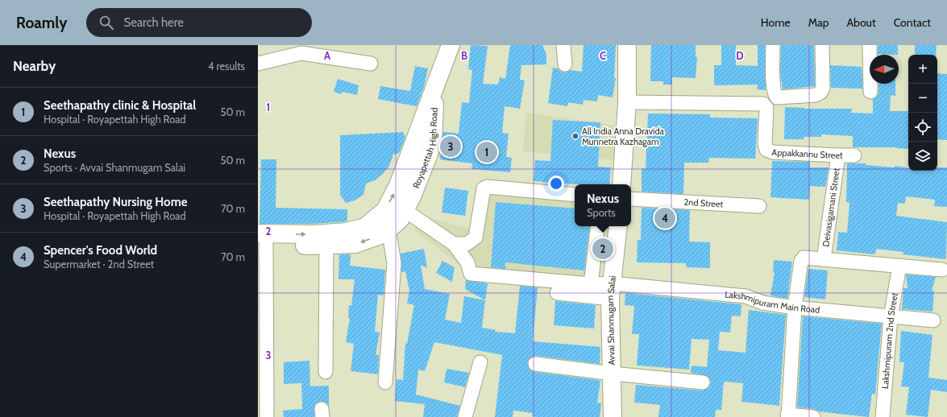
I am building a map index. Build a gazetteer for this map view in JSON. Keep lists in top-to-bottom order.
{
  "streets": {
    "main road": ["Royapettah High Road", "Avvai Shanmugam Salai"],
    "street": [
      "Appakkannu Street",
      "2nd Street",
      "Deivasigamani Street",
      "Lakshmipuram Main Road",
      "Lakshmipuram 2nd Street"
    ]
  },
  "crossings": [
    ["Appakkannu Street", "Deivasigamani Street"],
    ["Lakshmipuram Main Road", "Avvai Shanmugam Salai"],
    ["Lakshmipuram Main Road", "Lakshmipuram 2nd Street"]
  ],
  "places": ["All India Anna Dravida Munnetra Kazhagam"],
  "north": "left",
  "page": {
    "header": "Roamly",
    "search": "Search here",
    "nav": [
      "Home",
      "Map",
      "About",
      "Contact"
    ],
    "heading": ["Nearby", "4 results"],
    "map_buttons": ["+", "−"],
    "list": [
      {
        "mark": "1",
        "name": "Seethapathy clinic & Hospital",
        "note": "Hospital · Royapettah High Road",
        "value": "50 m"
      },
      {
        "mark": "2",
        "name": "Nexus",
        "note": "Sports · Avvai Shanmugam Salai",
        "value": "50 m"
      },
      {
        "mark": "3",
        "name": "Seethapathy Nursing Home",
        "note": "Hospital · Royapettah High Road",
        "value": "70 m"
      },
      {
        "mark": "4",
        "name": "Spencer's Food World",
        "note": "Supermarket · 2nd Street",
        "value": "70 m"
      }
    ],
    "pins": [
      "3",
      "1",
      "4",
      "2"
    ],
    "popup": ["Nexus", "Sports"]
  },
  "grid": {
    "columns": [
      "A",
      "B",
      "C",
      "D"
    ],
    "rows": ["1", "2", "3"]
  }
}
